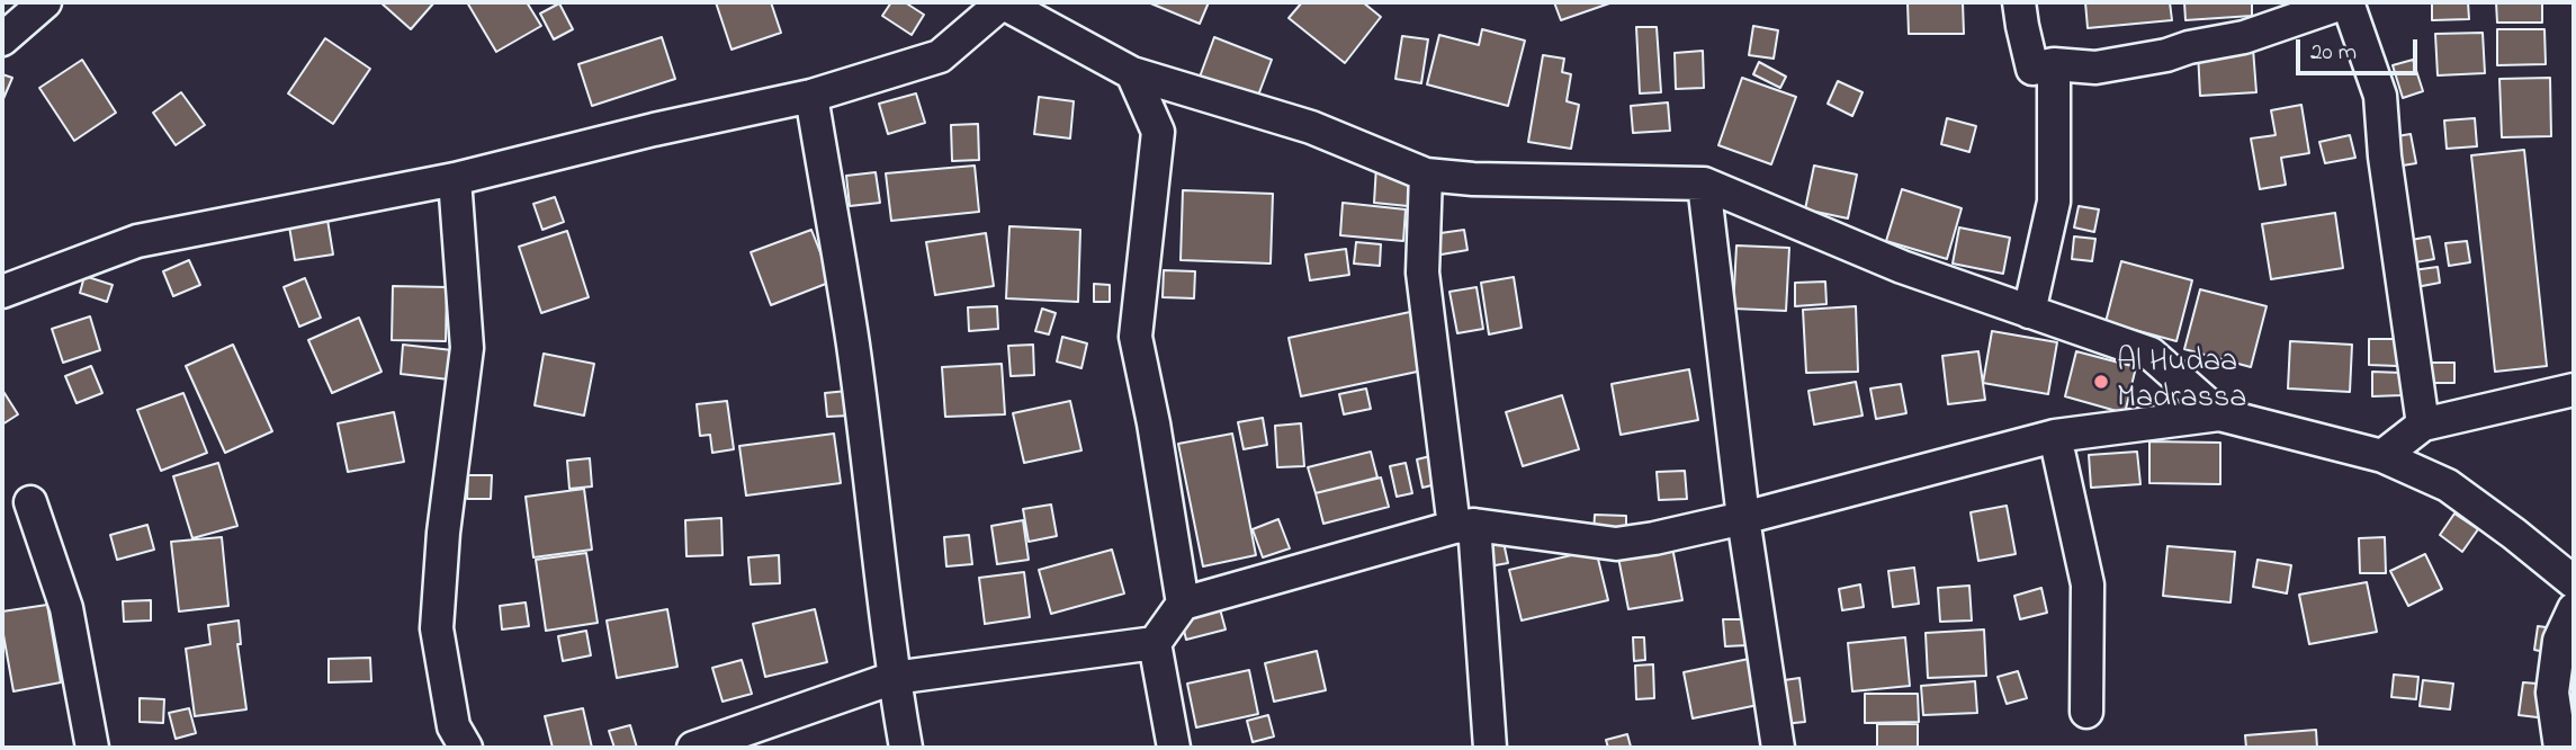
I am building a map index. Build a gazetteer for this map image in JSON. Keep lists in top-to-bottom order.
{
  "places": ["Al Hudaa Madrassa"],
  "scale_bar": "20 m"
}
